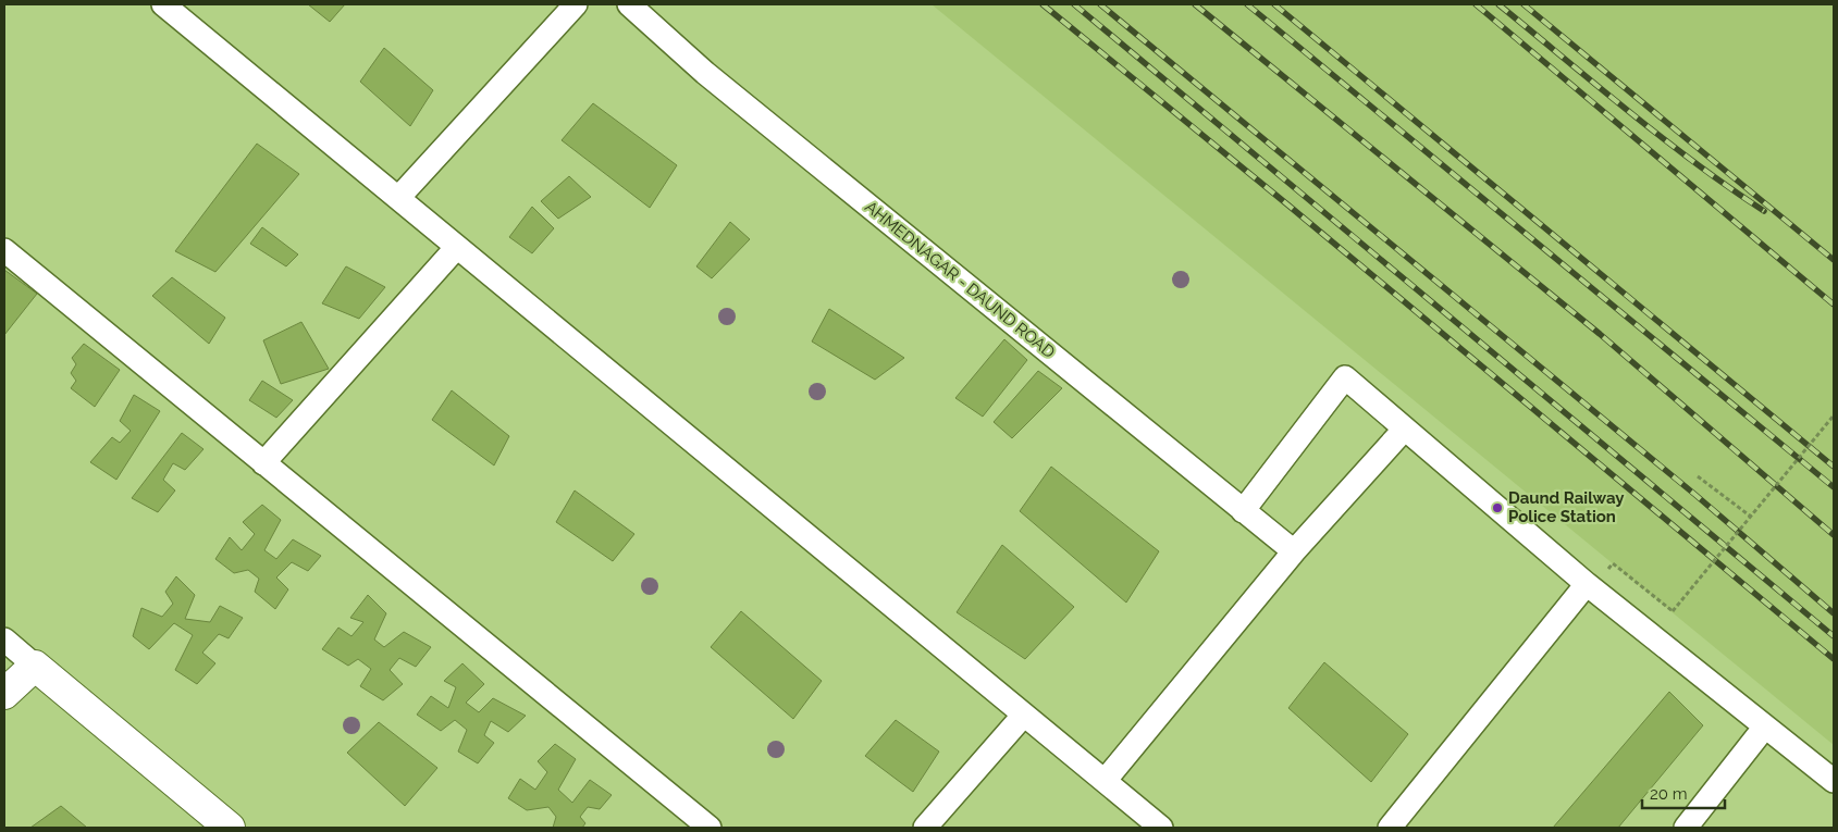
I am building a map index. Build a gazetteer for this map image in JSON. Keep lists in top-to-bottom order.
{
  "streets": {
    "street": ["AHMEDNAGAR - DAUND ROAD"]
  },
  "places": ["Daund Railway Police Station"],
  "scale_bar": "20 m"
}
